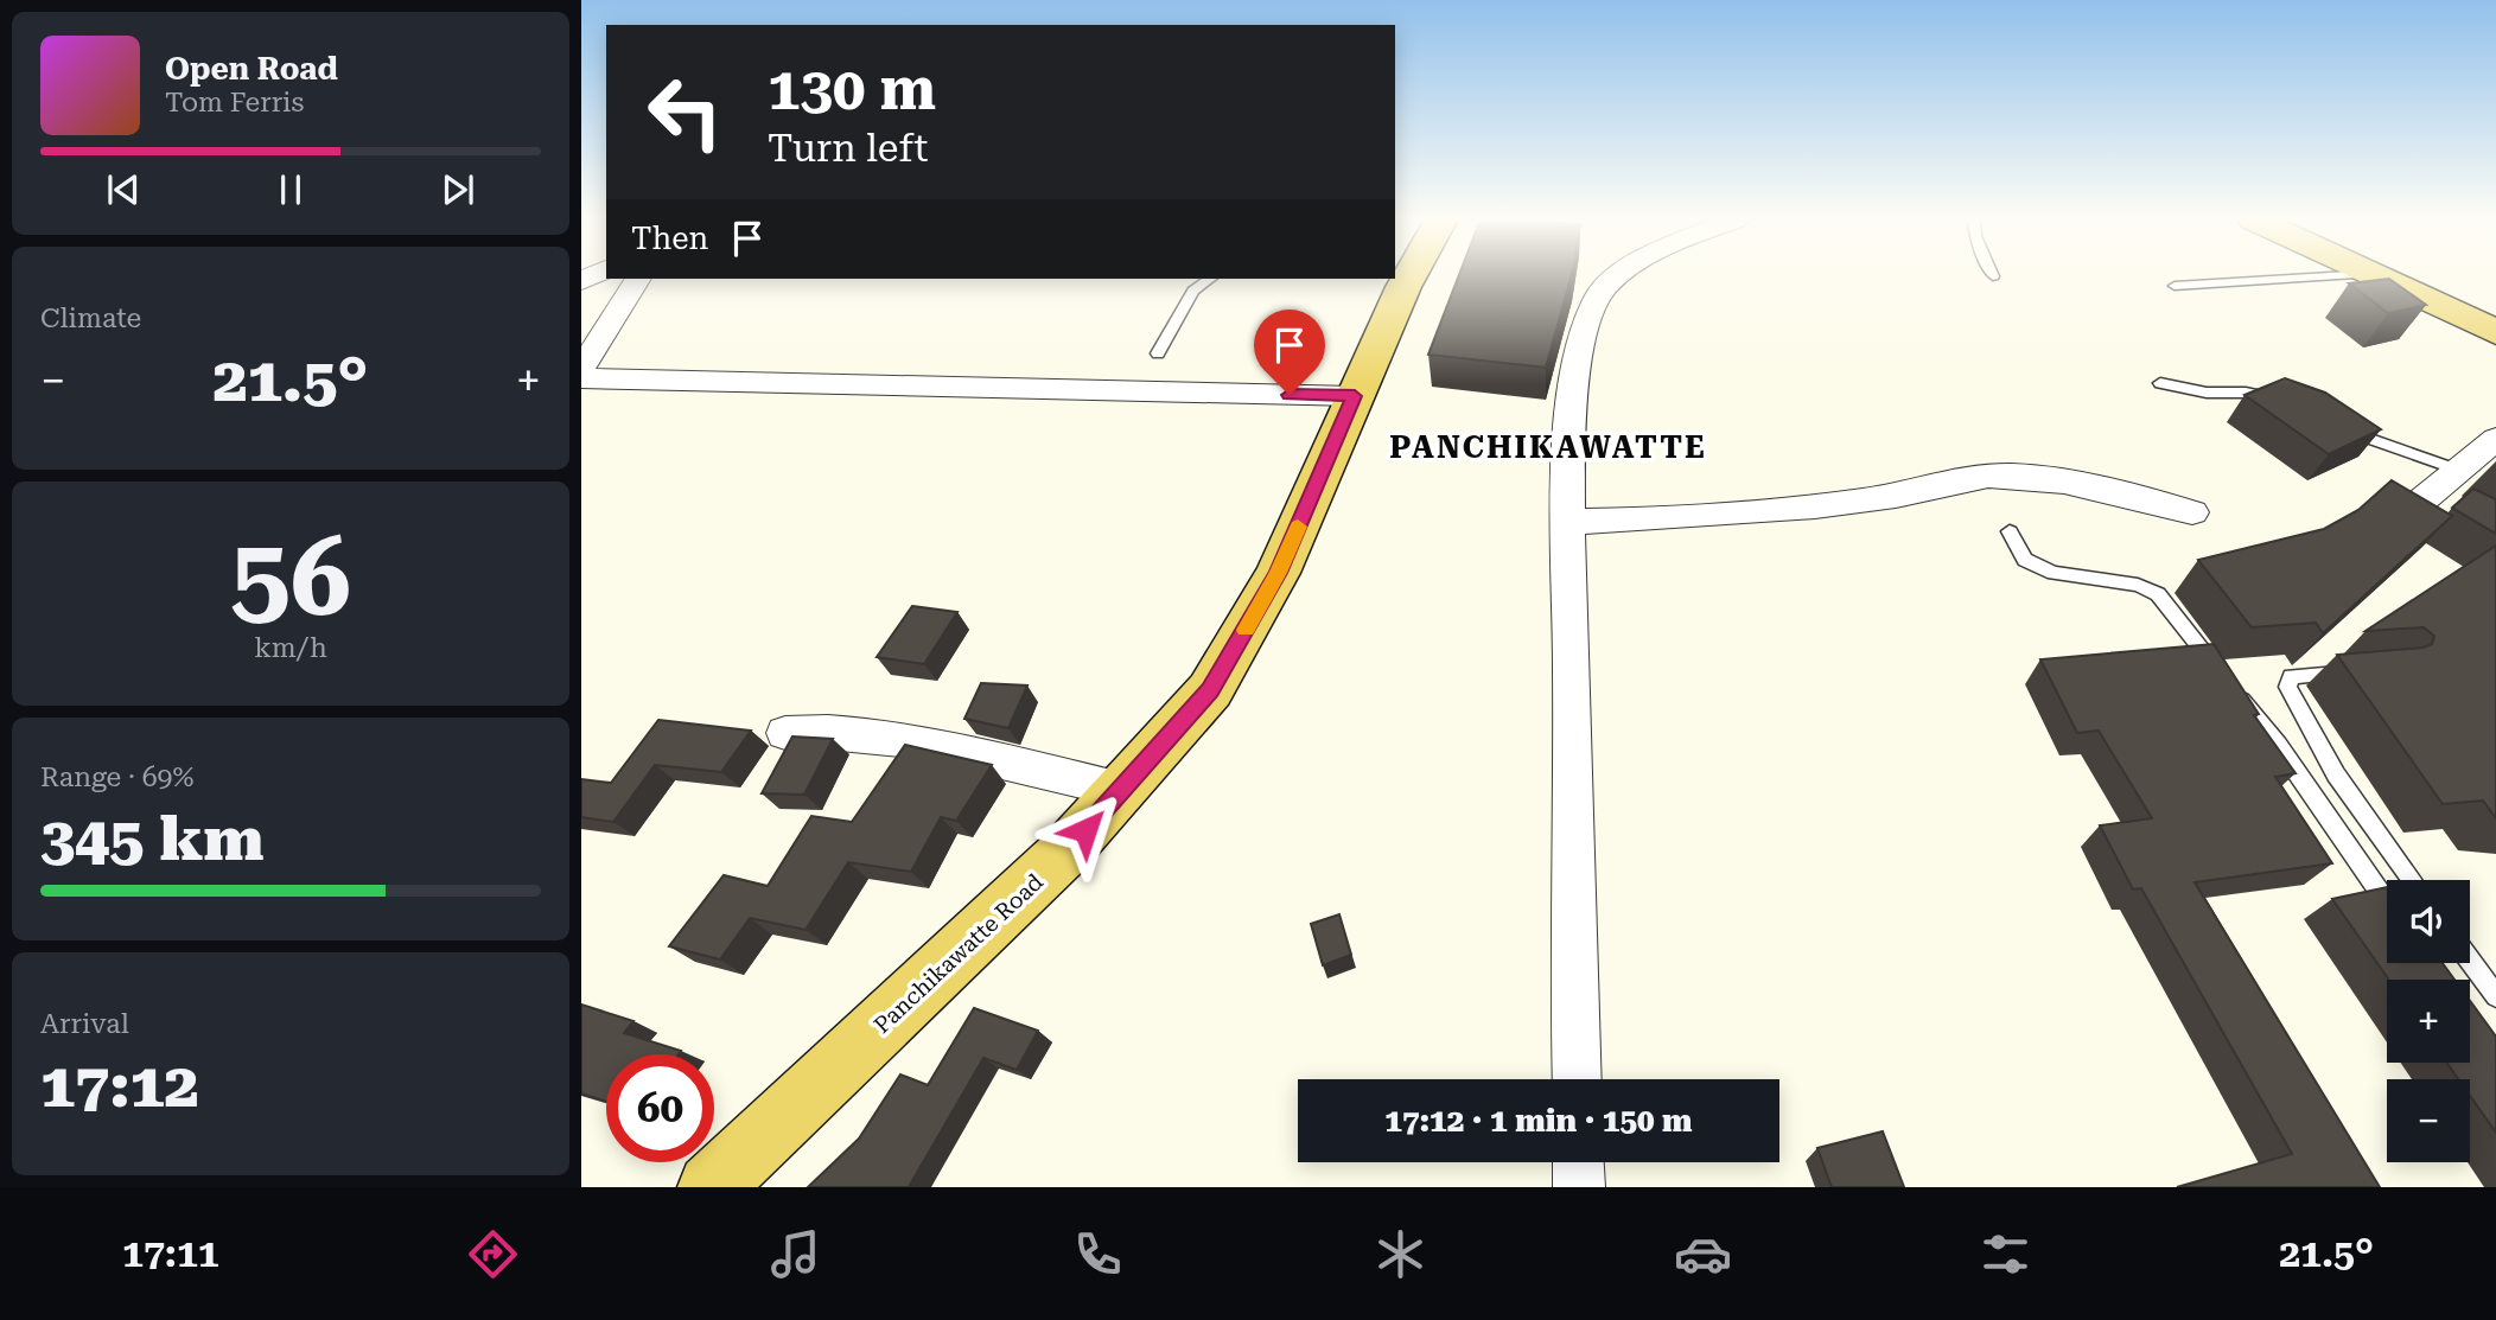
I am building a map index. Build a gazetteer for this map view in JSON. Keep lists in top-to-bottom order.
{
  "streets": {
    "main road": ["Panchikawatte Road"]
  },
  "districts": ["PANCHIKAWATTE"],
  "page": {
    "turn": ["130 m", "Turn left"],
    "song": ["Open Road", "Tom Ferris"],
    "then": "Then",
    "tile": [
      "Climate",
      ["56", "km/h"],
      ["Range · 69%", "345 km"],
      ["Arrival", "17:12"]
    ],
    "heat": ["−", "21.5°", "+"],
    "map_buttons": ["+", "−"],
    "limit": "60",
    "trip": "17:12 · 1 min · 150 m",
    "tabs": ["17:11", "21.5°"]
  }
}
